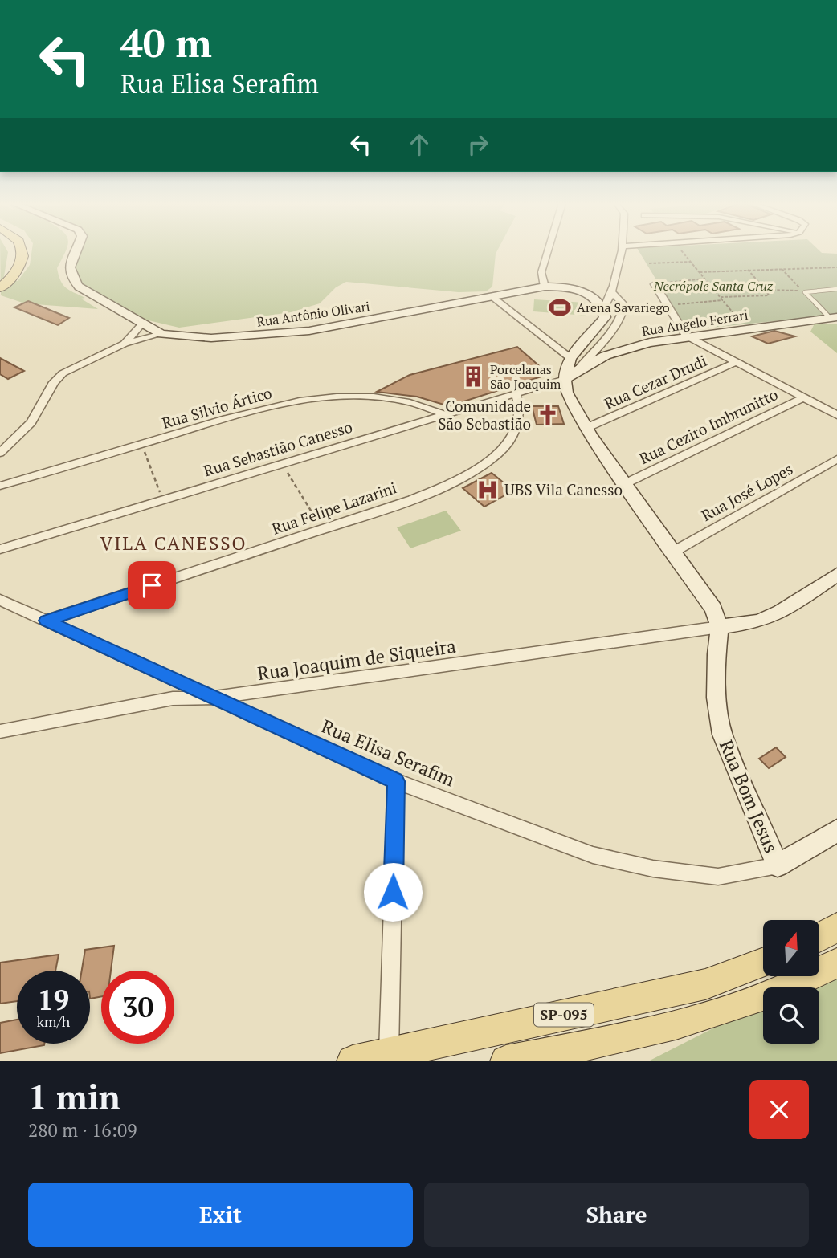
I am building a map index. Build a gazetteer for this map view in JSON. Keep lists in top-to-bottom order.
{
  "streets": {
    "main road": ["SP-095"],
    "street": [
      "Rua Antônio Olivari",
      "Rua Angelo Ferrari",
      "Rua Cezar Drudi",
      "Rua Silvio Ártico",
      "Rua Ceziro Imbrunitto",
      "Rua Sebastião Canesso",
      "Rua José Lopes",
      "Rua Felipe Lazarini",
      "Rua Joaquim de Siqueira",
      "Rua Elisa Serafim",
      "Rua Bom Jesus"
    ]
  },
  "crossings": [
    ["Rua Angelo Ferrari", "Rua Sebastião Canesso"],
    ["Rua Silvio Ártico", "Rua Sebastião Canesso"],
    ["Rua Sebastião Canesso", "Rua Felipe Lazarini"],
    ["Rua Felipe Lazarini", "Rua Elisa Serafim"],
    ["Rua Joaquim de Siqueira", "Rua Elisa Serafim"],
    ["Rua Joaquim de Siqueira", "Rua Bom Jesus"],
    ["Rua Elisa Serafim", "Rua Bom Jesus"]
  ],
  "districts": ["VILA CANESSO"],
  "parks": ["Necrópole Santa Cruz"],
  "places": {
    "sports": ["Arena Savariego"],
    "building": ["Porcelanas São Joaquim"],
    "church": ["Comunidade São Sebastião"],
    "hospital": ["UBS Vila Canesso"]
  },
  "north": "top",
  "page": {
    "turn": ["40 m", "Rua Elisa Serafim"],
    "speed": "19 km/h",
    "limit": "30",
    "heading": ["1 min", "280 m · 16:09"],
    "buttons": ["Exit", "Share"]
  }
}
